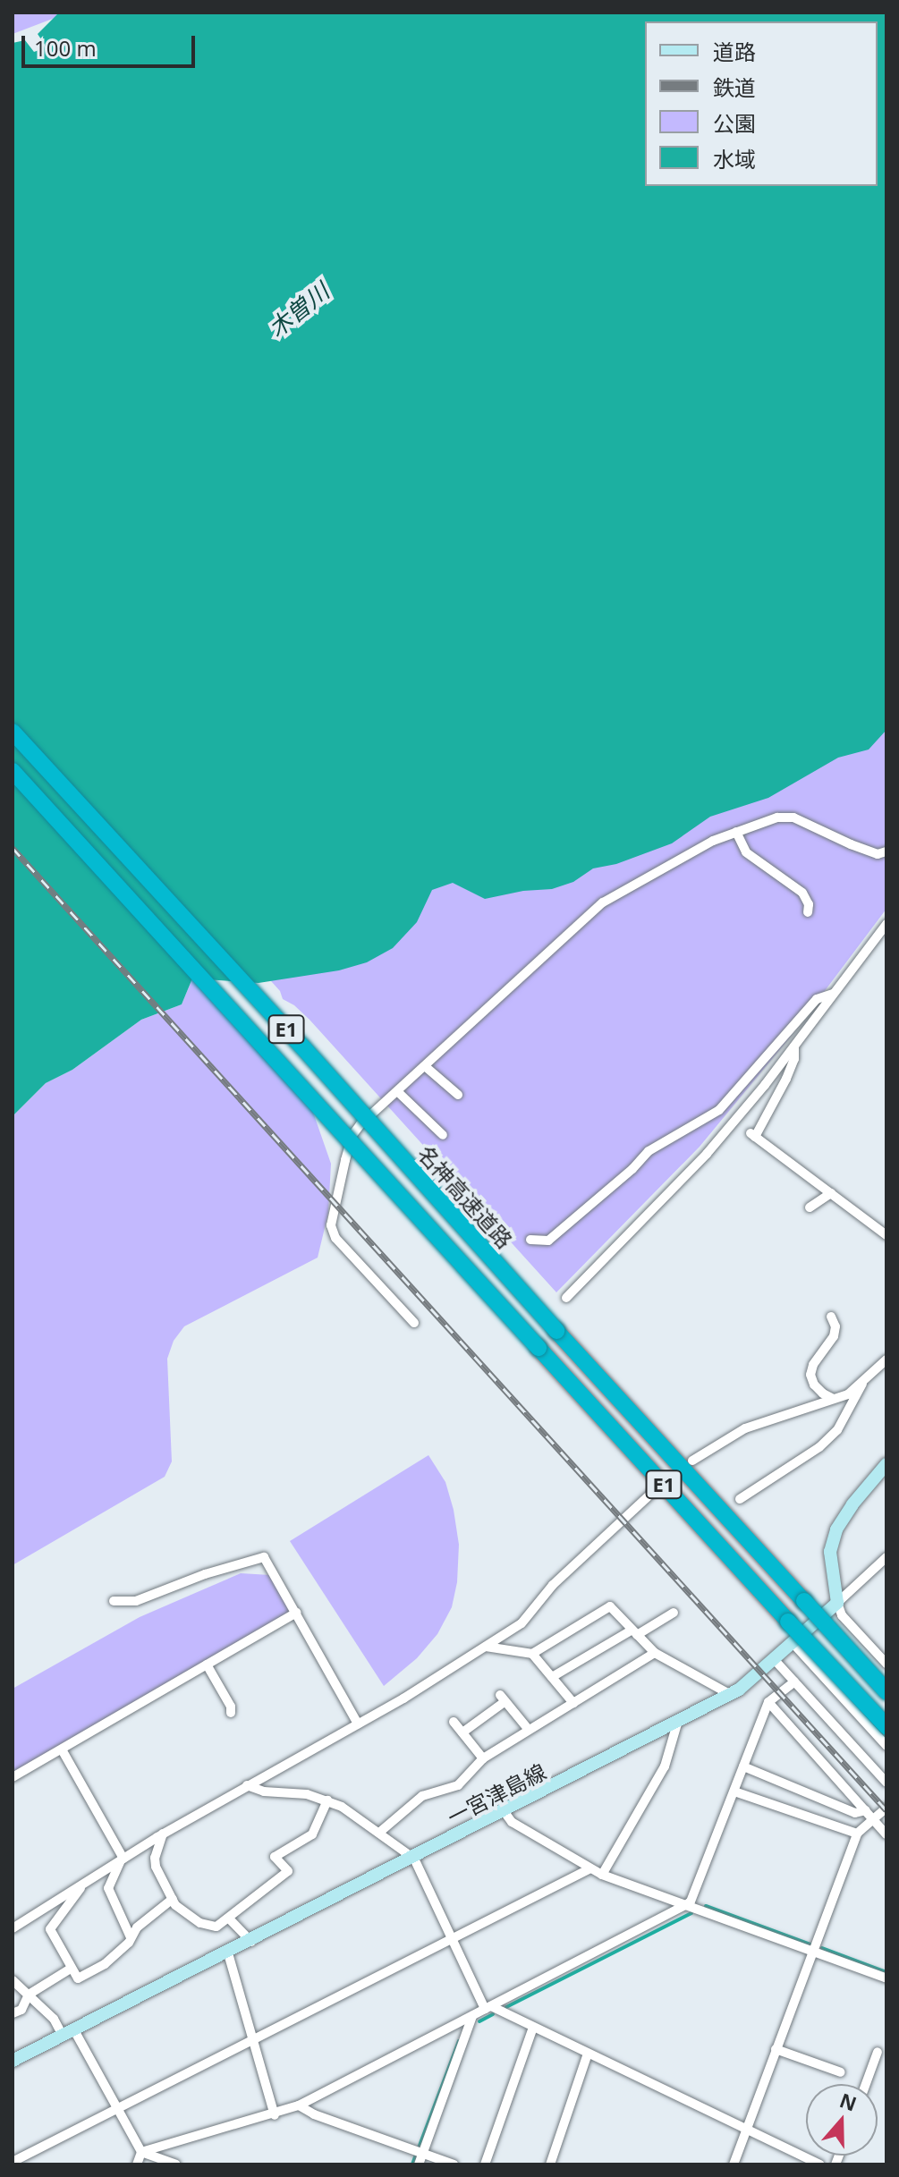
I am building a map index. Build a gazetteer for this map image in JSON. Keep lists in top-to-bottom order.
{
  "streets": {
    "highway": ["E1", "名神高速道路"],
    "main road": ["一宮津島線"]
  },
  "water": ["木曽川"],
  "legend": [
    "道路",
    "鉄道",
    "公園",
    "水域"
  ],
  "scale_bar": "100 m",
  "north": "top"
}
